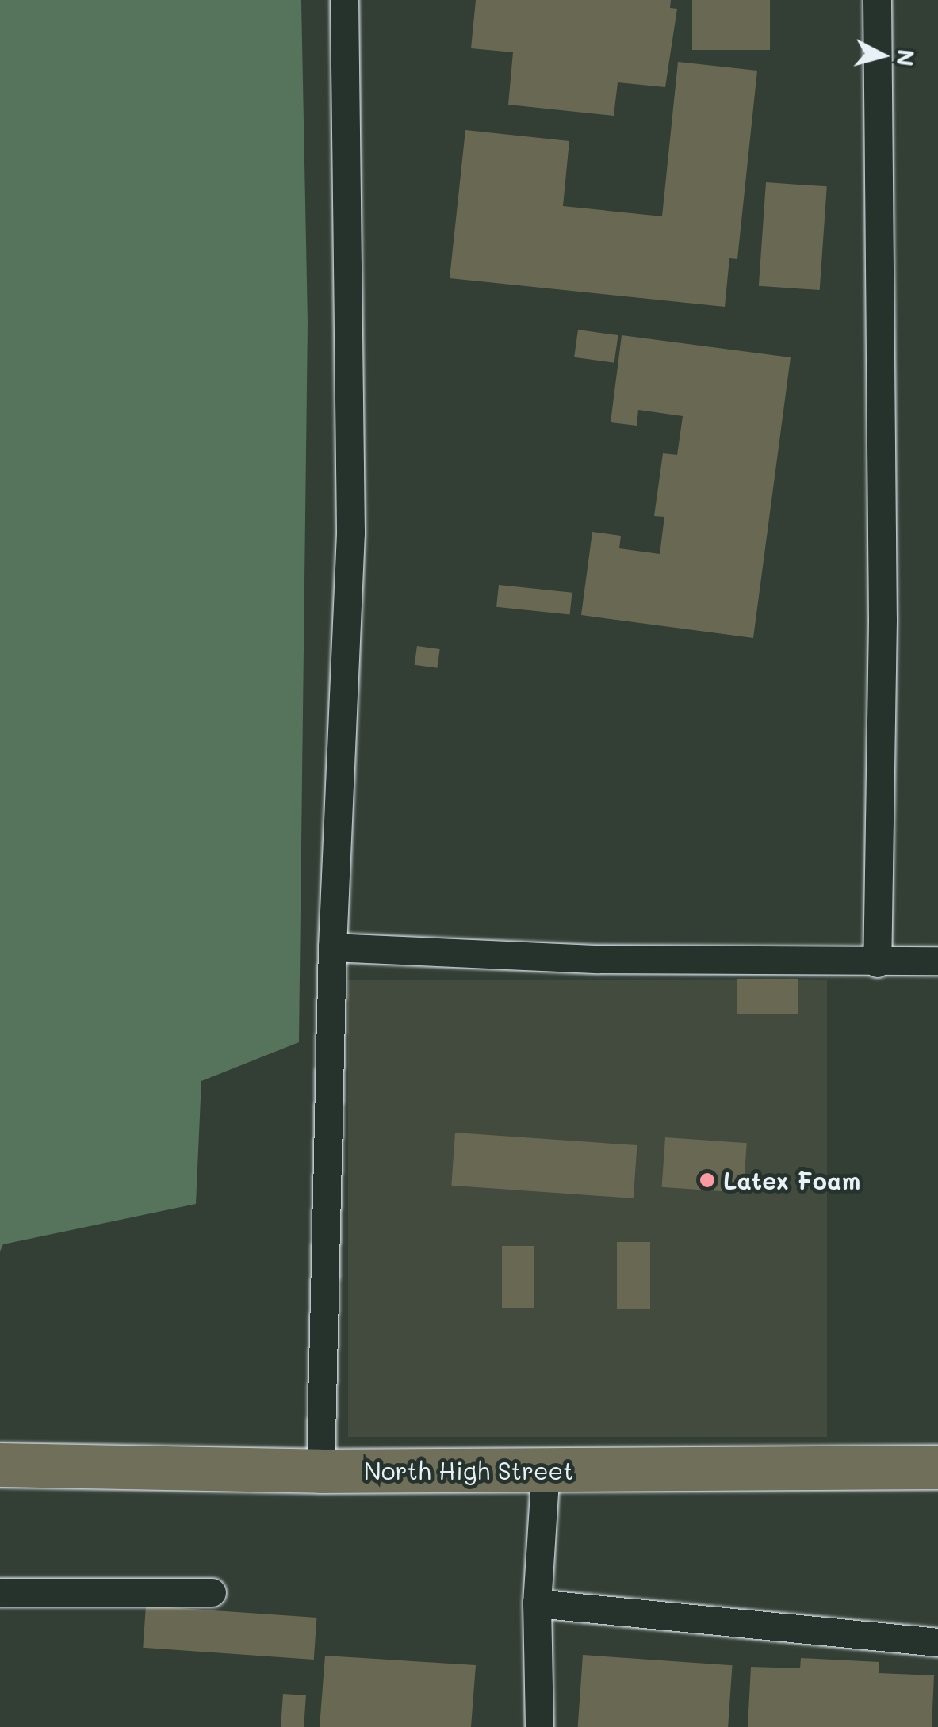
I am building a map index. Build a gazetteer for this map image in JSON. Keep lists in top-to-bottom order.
{
  "streets": {
    "highway": ["North High Street"]
  },
  "places": ["Latex Foam"],
  "north": "right"
}
